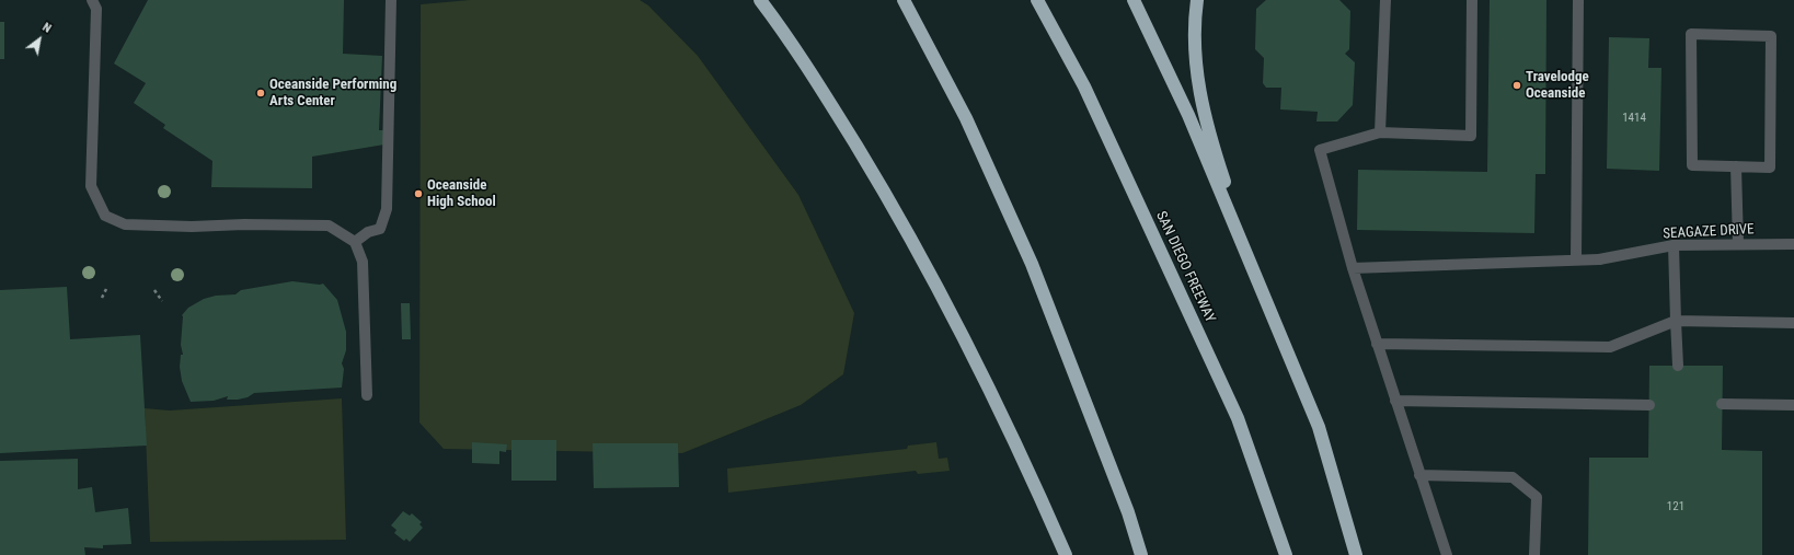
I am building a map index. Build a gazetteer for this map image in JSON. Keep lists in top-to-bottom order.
{
  "streets": {
    "highway": ["SAN DIEGO FREEWAY"],
    "street": ["SEAGAZE DRIVE"]
  },
  "places": ["Travelodge Oceanside", "Oceanside Performing Arts Center", "Oceanside High School"],
  "house_numbers": ["1414", "121"],
  "north": "top right"
}
